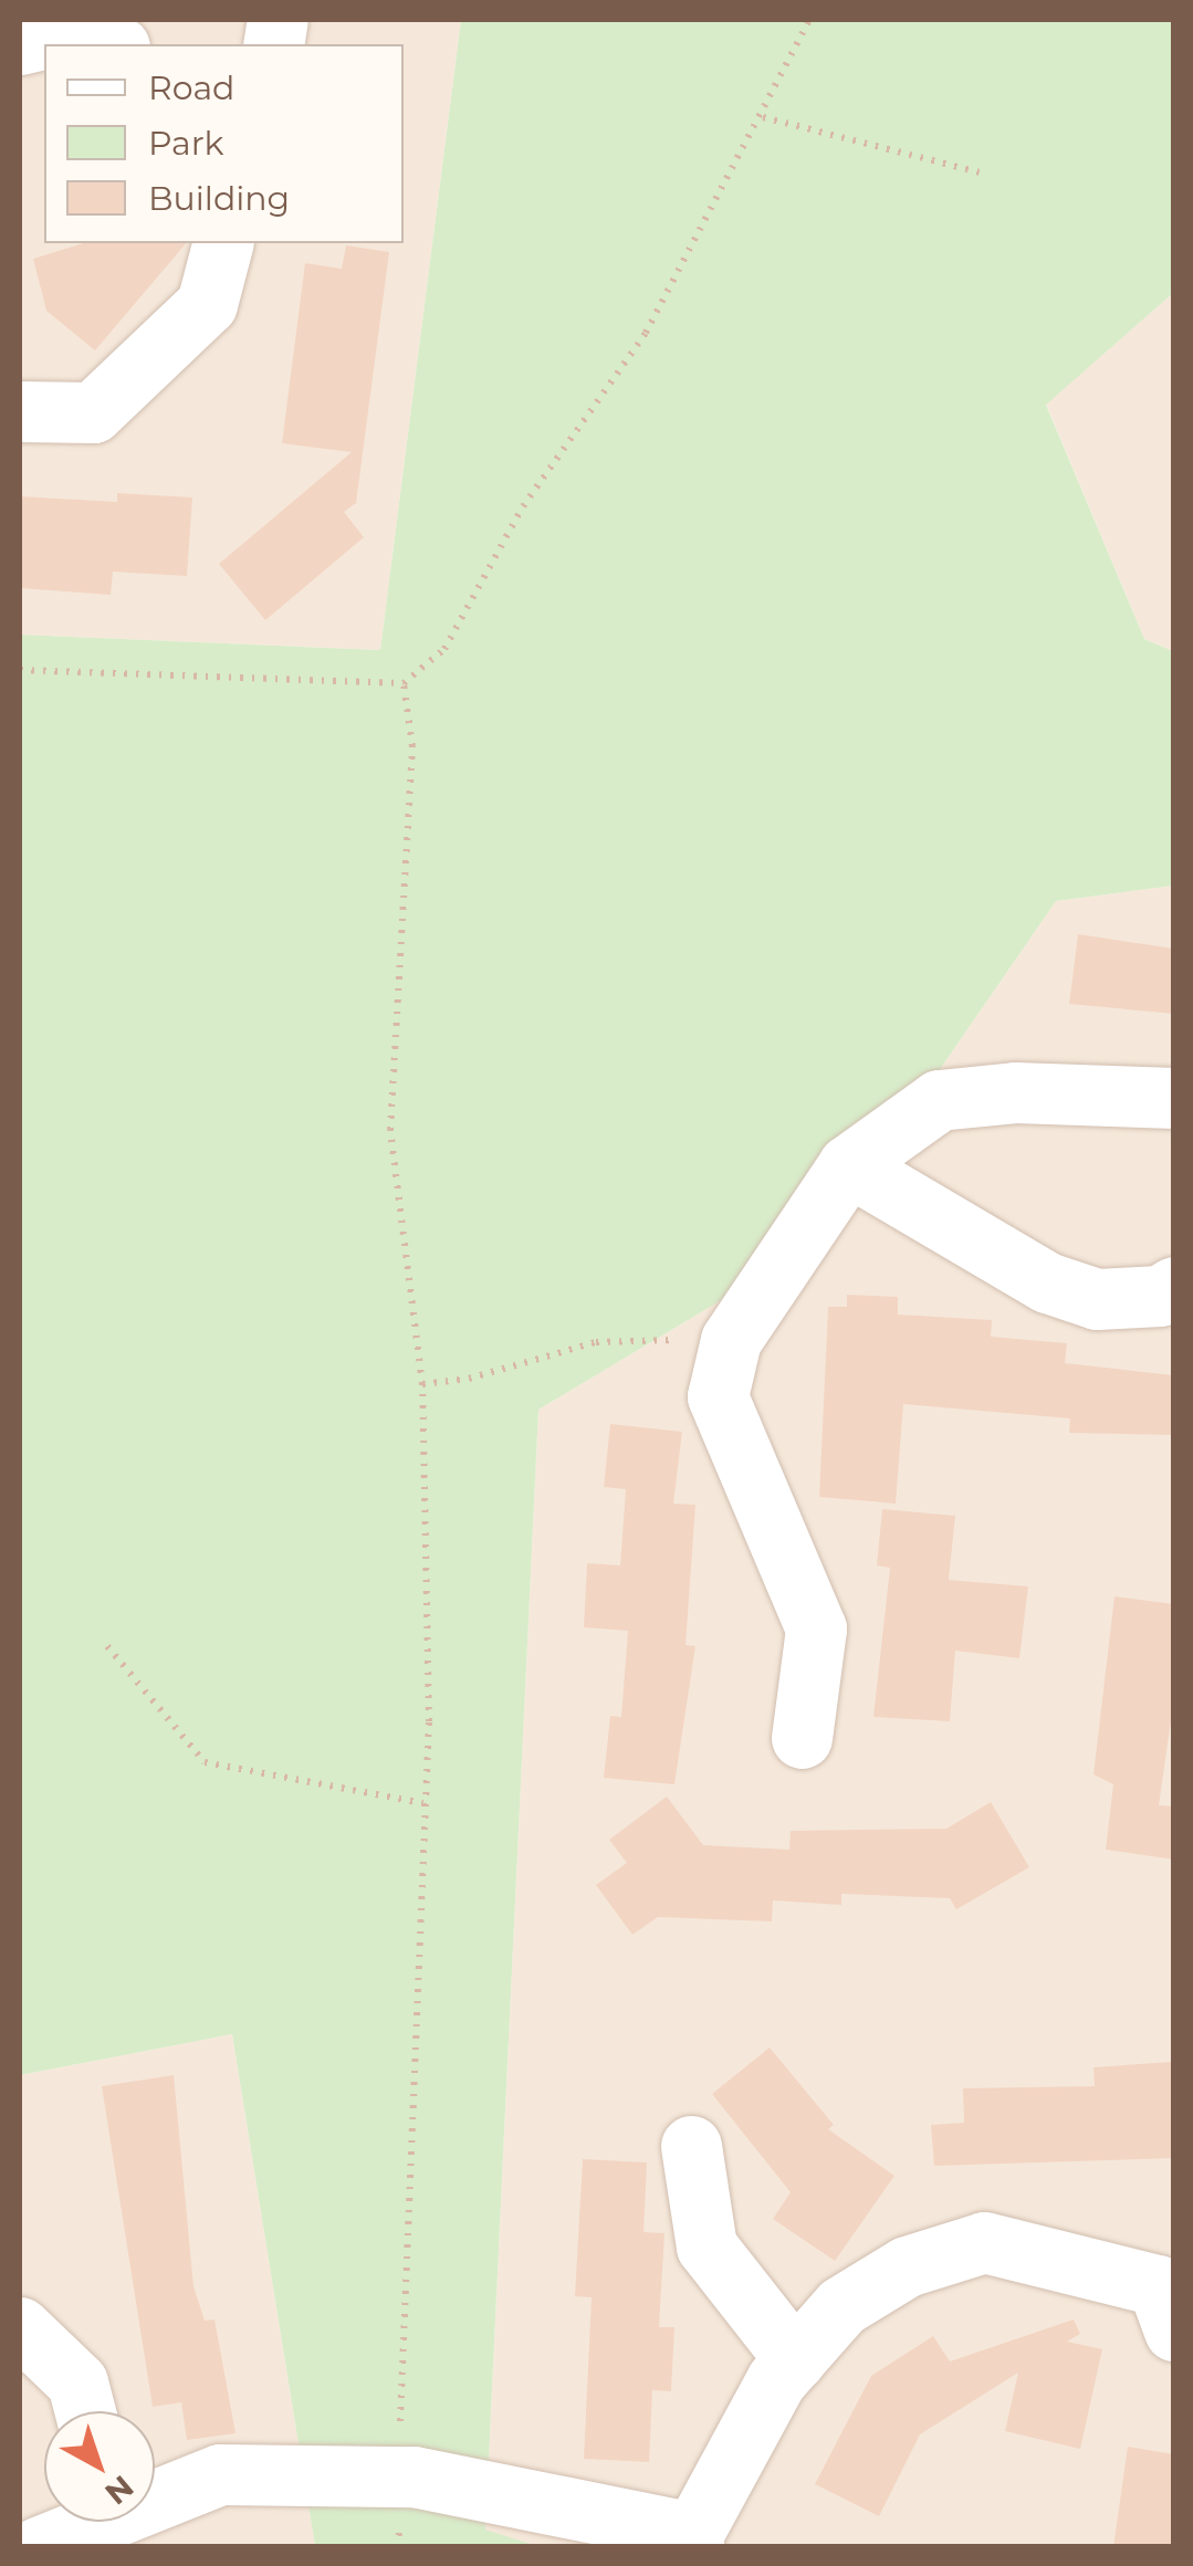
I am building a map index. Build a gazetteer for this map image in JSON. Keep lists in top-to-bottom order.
{
  "legend": ["Road", "Park", "Building"],
  "north": "bottom right"
}
